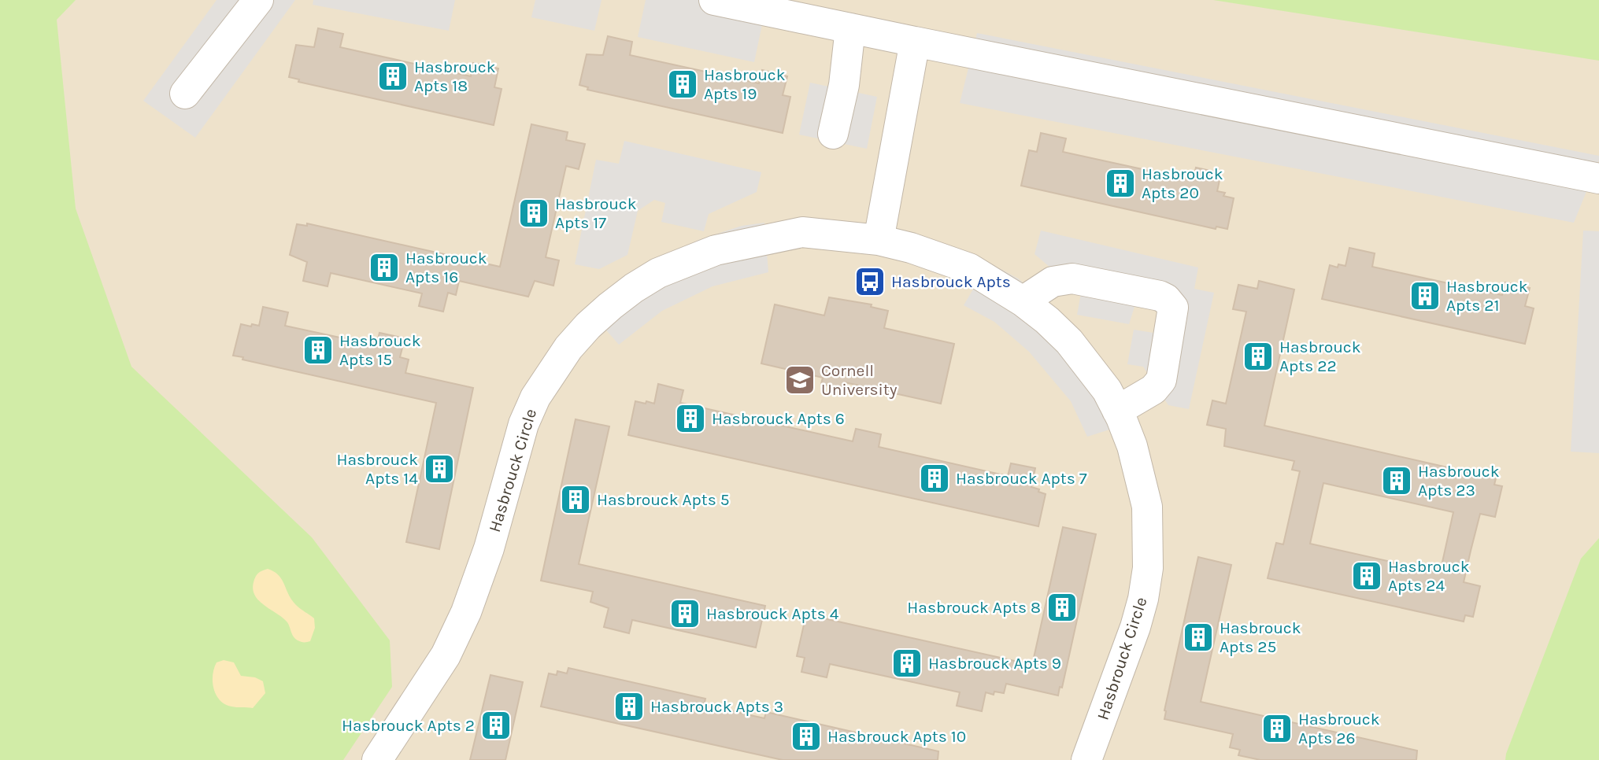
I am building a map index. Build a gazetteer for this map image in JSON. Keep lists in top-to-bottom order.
{
  "streets": {
    "street": ["Hasbrouck Circle"]
  },
  "places": {
    "building": [
      "Hasbrouck Apts 18",
      "Hasbrouck Apts 19",
      "Hasbrouck Apts 20",
      "Hasbrouck Apts 17",
      "Hasbrouck Apts 16",
      "Hasbrouck Apts 21",
      "Hasbrouck Apts 15",
      "Hasbrouck Apts 22",
      "Hasbrouck Apts 6",
      "Hasbrouck Apts 14",
      "Hasbrouck Apts 7",
      "Hasbrouck Apts 23",
      "Hasbrouck Apts 5",
      "Hasbrouck Apts 24",
      "Hasbrouck Apts 8",
      "Hasbrouck Apts 4",
      "Hasbrouck Apts 25",
      "Hasbrouck Apts 9",
      "Hasbrouck Apts 3",
      "Hasbrouck Apts 2",
      "Hasbrouck Apts 26",
      "Hasbrouck Apts 10"
    ],
    "bus stop": ["Hasbrouck Apts"],
    "school or university": ["Cornell University"]
  }
}
